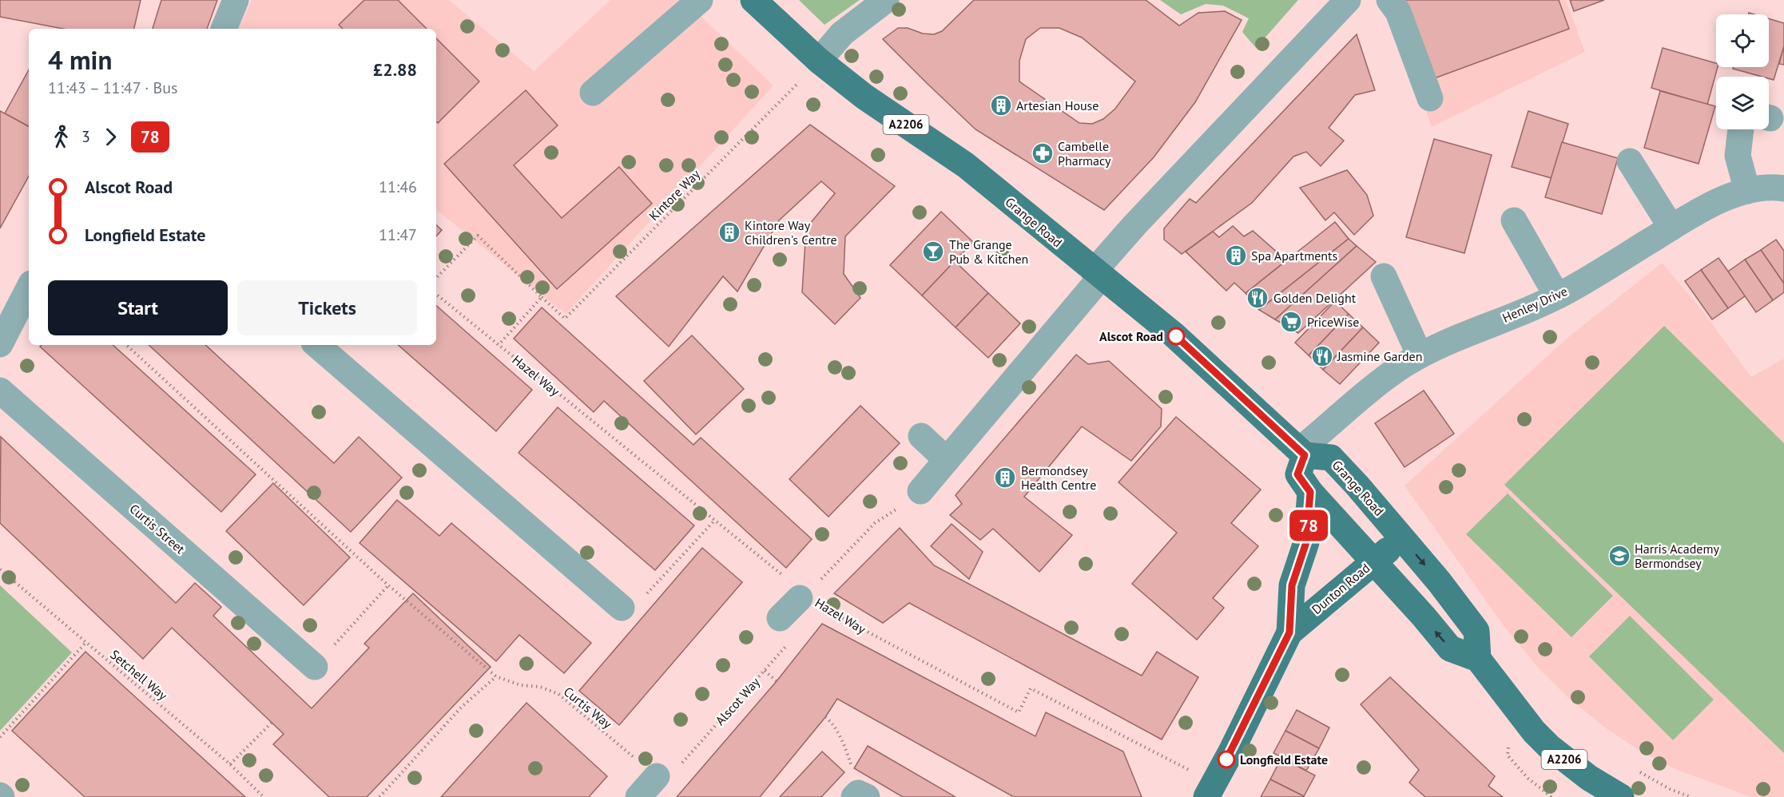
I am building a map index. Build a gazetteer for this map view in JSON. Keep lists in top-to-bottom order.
{
  "streets": {
    "main road": ["A2206", "Grange Road", "Dunton Road"],
    "street": ["Henley Drive", "Curtis Street"],
    "path": [
      "Kintore Way",
      "Hazel Way",
      "Setchell Way",
      "Alscot Way",
      "Curtis Way"
    ]
  },
  "crossings": [
    ["A2206", "Grange Road"],
    ["Kintore Way", "Grange Road"],
    ["Kintore Way", "Hazel Way"],
    ["Grange Road", "Henley Drive"],
    ["Grange Road", "Dunton Road"],
    ["Alscot Way", "Curtis Way"]
  ],
  "places": {
    "building": [
      "Artesian House",
      "Kintore Way Children's Centre",
      "Spa Apartments",
      "Bermondsey Health Centre"
    ],
    "pharmacy": ["Cambelle Pharmacy"],
    "bar": ["The Grange Pub & Kitchen"],
    "restaurant": ["Golden Delight", "Jasmine Garden"],
    "supermarket": ["PriceWise"],
    "other": ["Alscot Road", "Longfield Estate"],
    "school or university": ["Harris Academy Bermondsey"]
  },
  "lines": ["bus line 78"],
  "page": {
    "on_map": "78",
    "heading": ["4 min", "11:43 – 11:47 · Bus", "£2.88"],
    "legs": ["3", "78"],
    "list": [
      {
        "name": "Alscot Road",
        "value": "11:46"
      },
      {
        "name": "Longfield Estate",
        "value": "11:47"
      }
    ],
    "buttons": ["Start", "Tickets"]
  }
}
